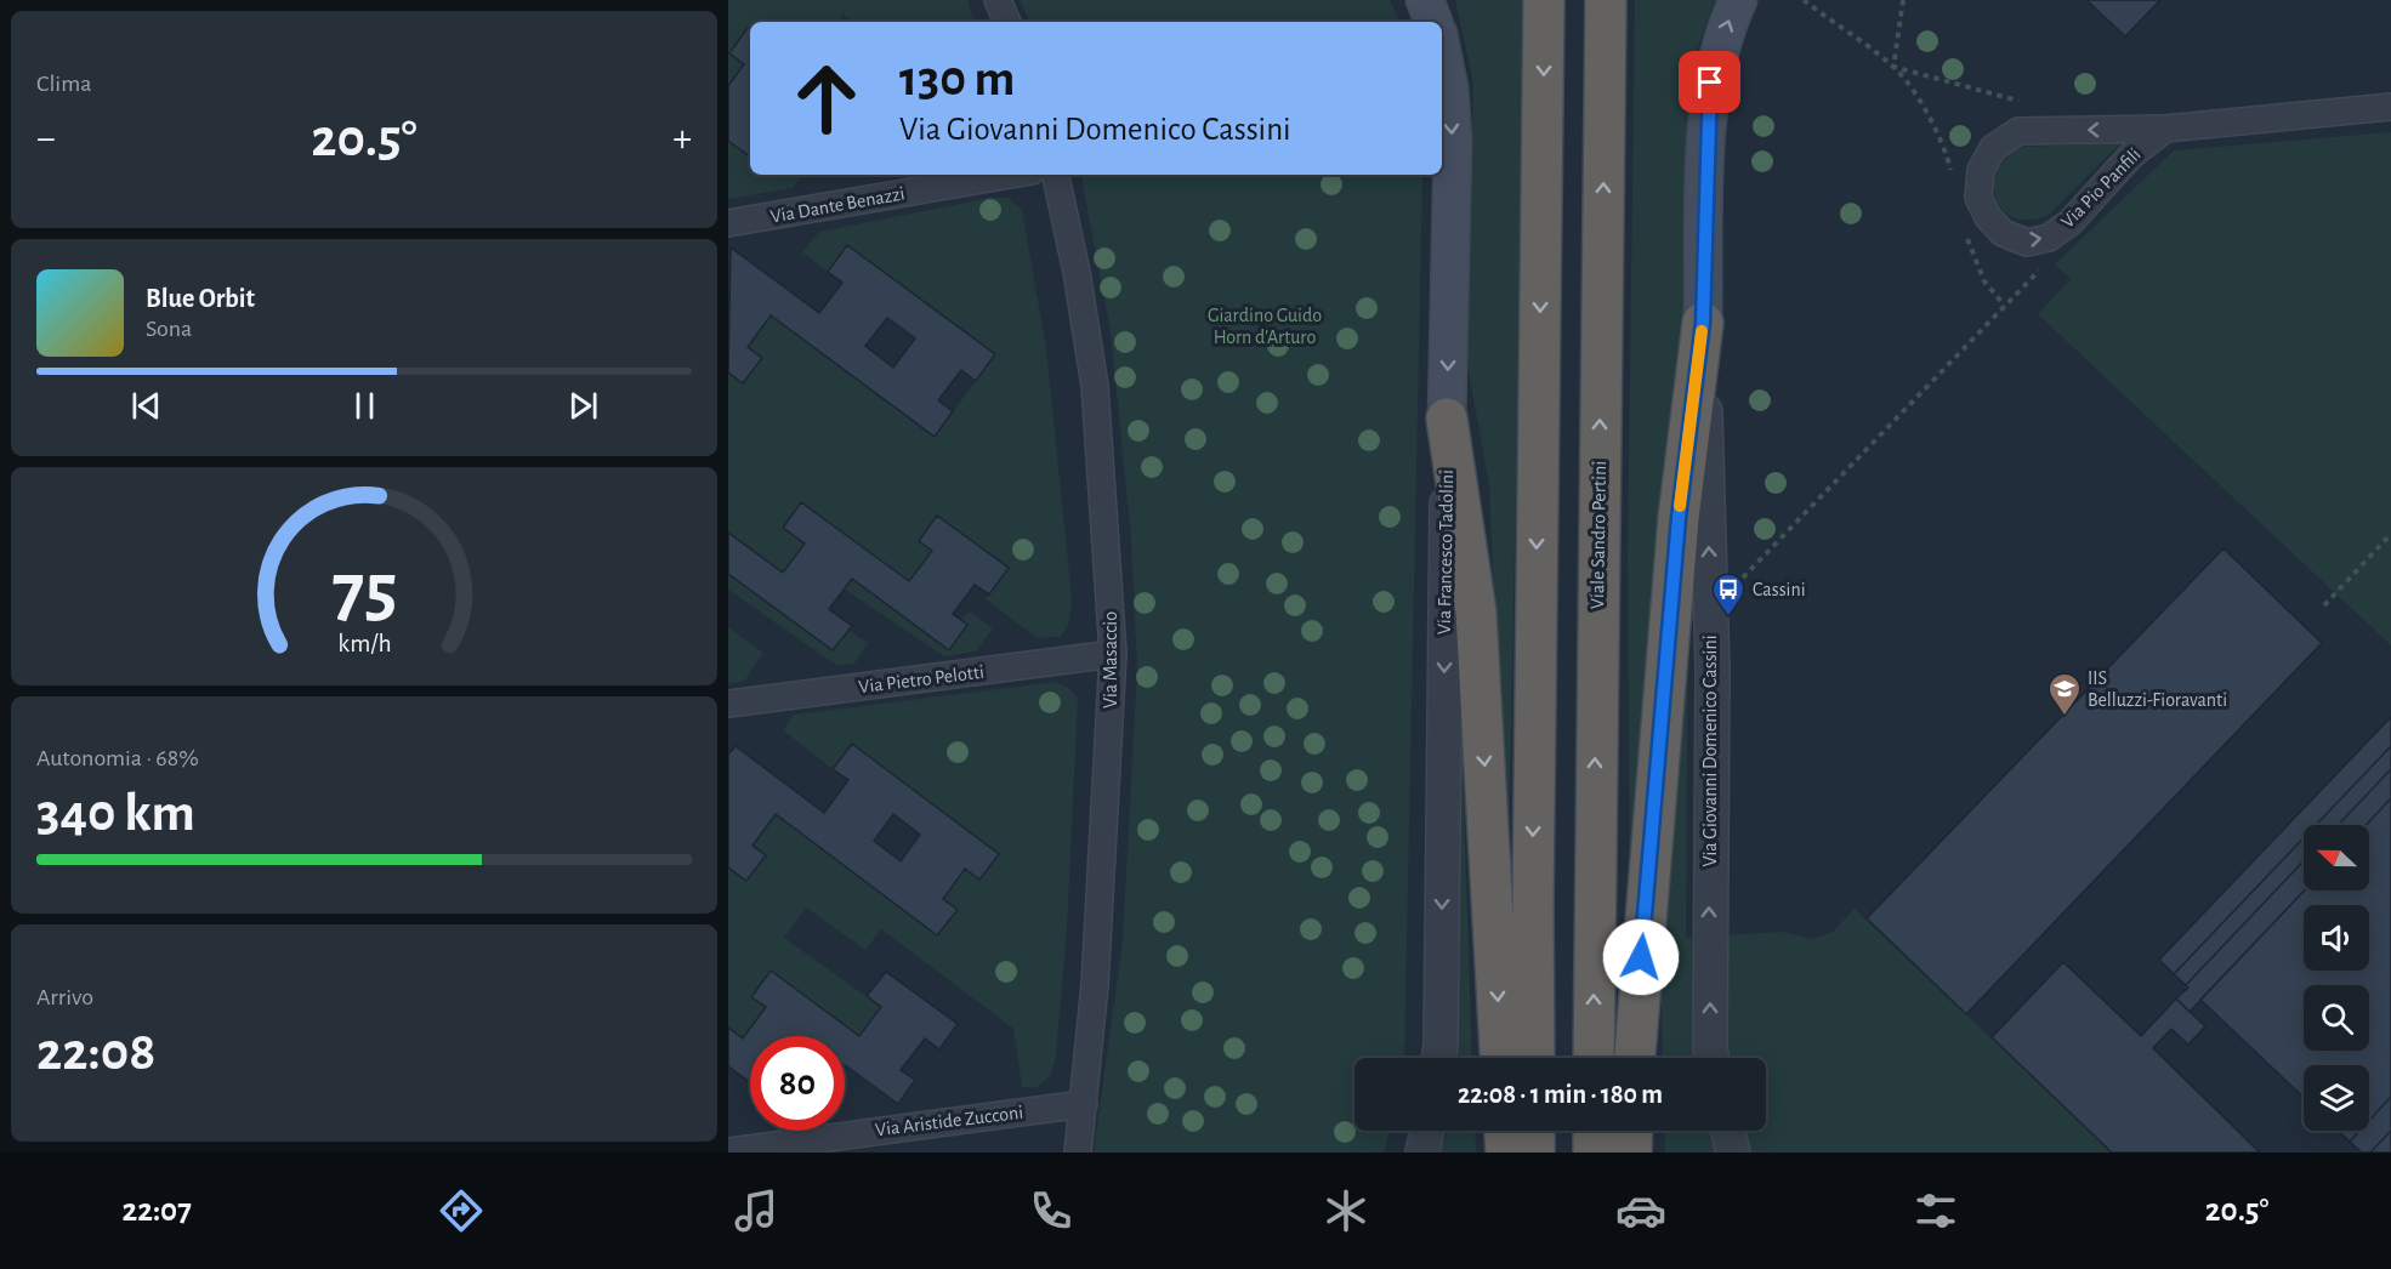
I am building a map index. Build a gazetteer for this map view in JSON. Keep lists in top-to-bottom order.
{
  "streets": {
    "highway": ["Viale Sandro Pertini"],
    "main road": ["Via Francesco Tadolini", "Via Giovanni Domenico Cassini"],
    "street": [
      "Via Pio Panfili",
      "Via Dante Benazzi",
      "Via Masaccio",
      "Via Pietro Pelotti",
      "Via Aristide Zucconi"
    ]
  },
  "crossings": [
    ["Via Masaccio", "Via Pietro Pelotti"],
    ["Via Masaccio", "Via Aristide Zucconi"]
  ],
  "one_way": ["Via Francesco Tadolini", "Via Giovanni Domenico Cassini"],
  "parks": ["Giardino Guido Horn d'Arturo"],
  "places": {
    "bus stop": ["Cassini"],
    "school or university": ["IIS Belluzzi-Fioravanti"]
  },
  "north": "left",
  "page": {
    "tile": [
      "Clima",
      ["Autonomia · 68%", "340 km"],
      ["Arrivo", "22:08"]
    ],
    "turn": ["130 m", "Via Giovanni Domenico Cassini"],
    "heat": ["−", "20.5°", "+"],
    "song": ["Blue Orbit", "Sona"],
    "limit": "80",
    "trip": "22:08 · 1 min · 180 m",
    "tabs": ["22:07", "20.5°"],
    "gauge": ["75", "km/h"]
  }
}
